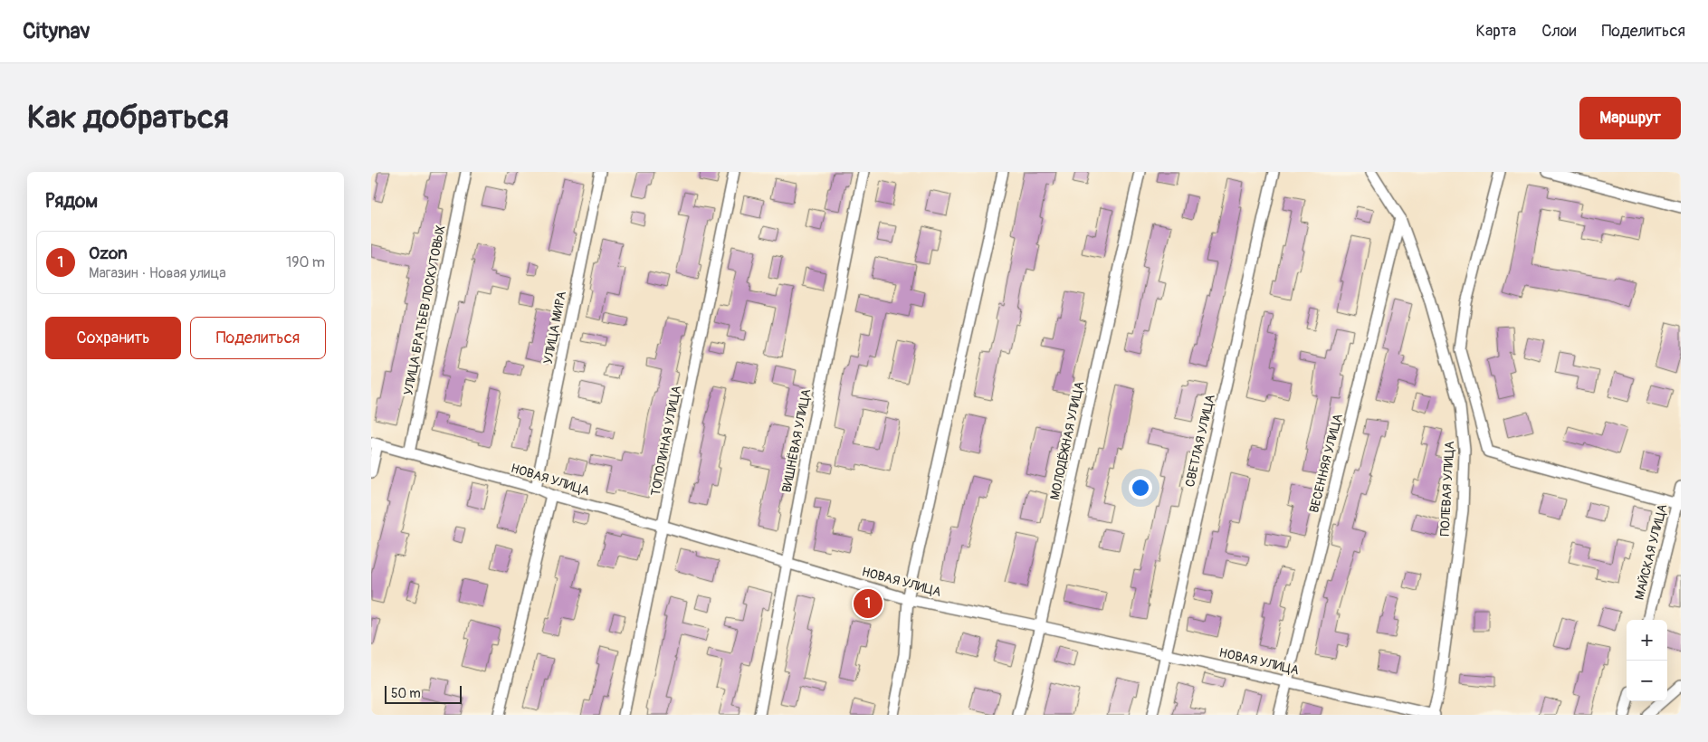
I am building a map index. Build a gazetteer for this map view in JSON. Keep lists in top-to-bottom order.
{
  "streets": {
    "street": [
      "УЛИЦА БРАТЬЕВ ЛОСКУТОВЫХ",
      "УЛИЦА МИРА",
      "ТОПОЛИНАЯ УЛИЦА",
      "ВИШНЁВАЯ УЛИЦА",
      "МОЛОДЁЖНАЯ УЛИЦА",
      "СВЕТЛАЯ УЛИЦА",
      "ВЕСЕННЯЯ УЛИЦА",
      "НОВАЯ УЛИЦА",
      "ПОЛЕВАЯ УЛИЦА",
      "МАЙСКАЯ УЛИЦА"
    ]
  },
  "crossings": [
    ["УЛИЦА БРАТЬЕВ ЛОСКУТОВЫХ", "НОВАЯ УЛИЦА"],
    ["УЛИЦА МИРА", "НОВАЯ УЛИЦА"],
    ["ТОПОЛИНАЯ УЛИЦА", "НОВАЯ УЛИЦА"],
    ["ВИШНЁВАЯ УЛИЦА", "НОВАЯ УЛИЦА"],
    ["МОЛОДЁЖНАЯ УЛИЦА", "НОВАЯ УЛИЦА"],
    ["СВЕТЛАЯ УЛИЦА", "НОВАЯ УЛИЦА"],
    ["ВЕСЕННЯЯ УЛИЦА", "НОВАЯ УЛИЦА"],
    ["ВЕСЕННЯЯ УЛИЦА", "ПОЛЕВАЯ УЛИЦА"],
    ["НОВАЯ УЛИЦА", "ПОЛЕВАЯ УЛИЦА"]
  ],
  "scale_bar": "50 m",
  "page": {
    "header": "Citynav",
    "nav": ["Карта", "Слои", "Поделиться"],
    "buttons": [
      "Маршрут",
      ["Сохранить", "Поделиться"]
    ],
    "title": "Как добраться",
    "heading": "Рядом",
    "list": [
      {
        "mark": "1",
        "name": "Ozon",
        "note": "Магазин · Новая улица",
        "value": "190 m"
      }
    ],
    "pins": "1",
    "map_buttons": ["+", "−"],
    "scale": "50 m"
  }
}
